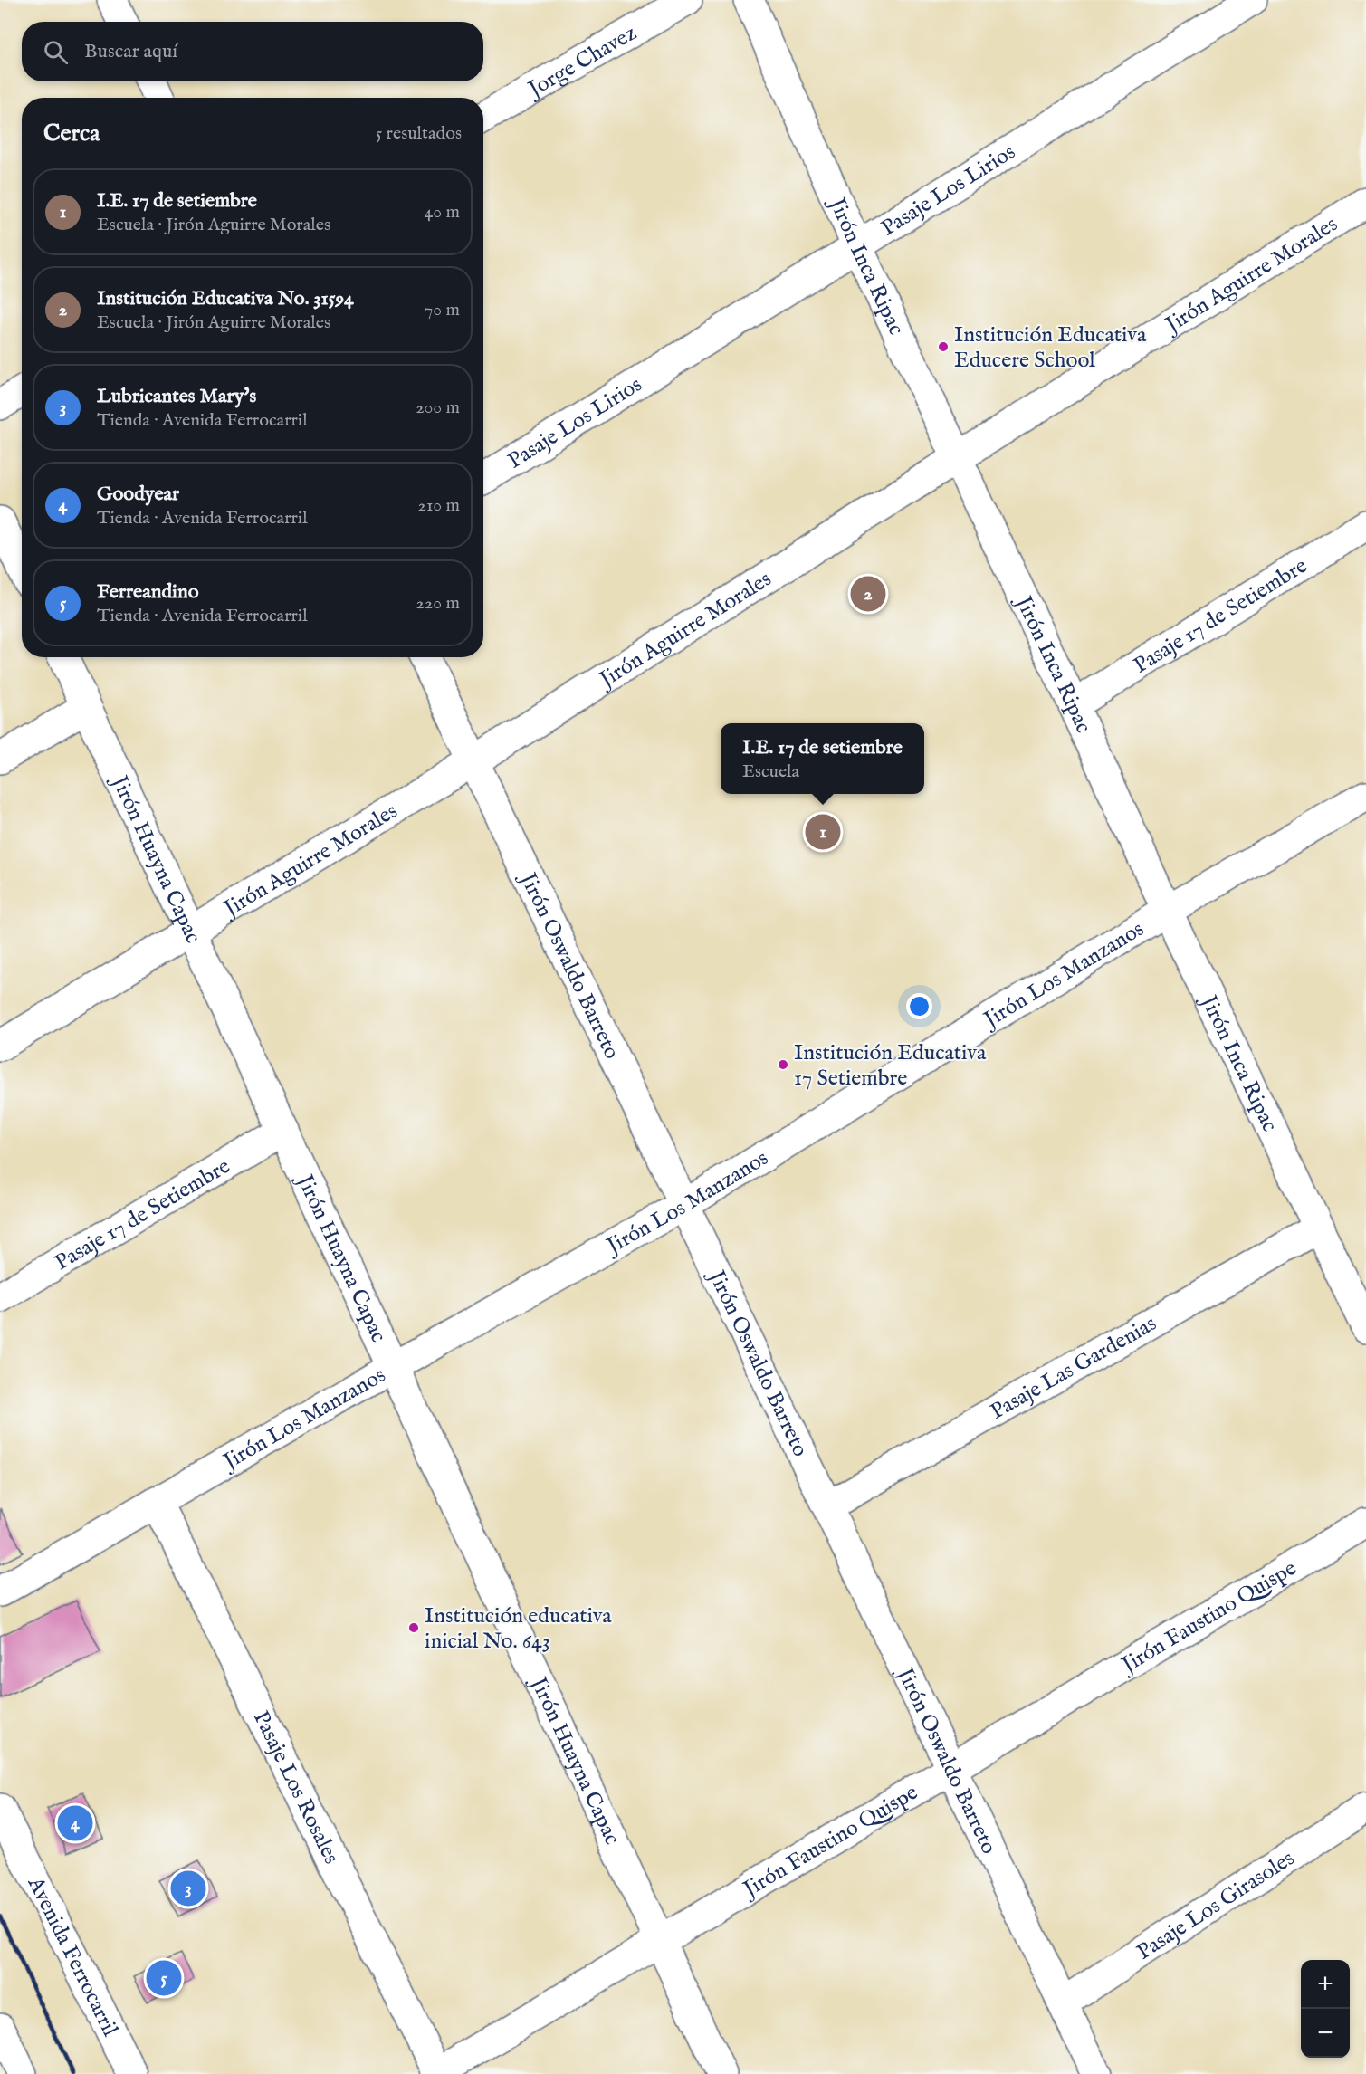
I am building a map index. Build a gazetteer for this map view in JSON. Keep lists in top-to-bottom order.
{
  "streets": {
    "street": [
      "Jorge Chavez",
      "Pasaje Los Lirios",
      "Jirón Inca Ripac",
      "Jirón Aguirre Morales",
      "Pasaje 17 de Setiembre",
      "Jirón Huayna Capac",
      "Jirón Oswaldo Barreto",
      "Jirón Los Manzanos",
      "Pasaje Las Gardenias",
      "Jirón Faustino Quispe",
      "Pasaje Los Rosales",
      "Pasaje Los Girasoles",
      "Avenida Ferrocarril"
    ]
  },
  "crossings": [
    ["Pasaje Los Lirios", "Jirón Inca Ripac"],
    ["Jirón Inca Ripac", "Jirón Aguirre Morales"],
    ["Jirón Inca Ripac", "Pasaje 17 de Setiembre"],
    ["Jirón Inca Ripac", "Jirón Los Manzanos"],
    ["Jirón Inca Ripac", "Pasaje Las Gardenias"],
    ["Jirón Aguirre Morales", "Jirón Huayna Capac"],
    ["Jirón Aguirre Morales", "Jirón Oswaldo Barreto"],
    ["Pasaje 17 de Setiembre", "Jirón Huayna Capac"],
    ["Jirón Huayna Capac", "Jirón Los Manzanos"],
    ["Jirón Huayna Capac", "Jirón Faustino Quispe"],
    ["Jirón Oswaldo Barreto", "Jirón Los Manzanos"],
    ["Jirón Oswaldo Barreto", "Pasaje Las Gardenias"],
    ["Jirón Oswaldo Barreto", "Jirón Faustino Quispe"],
    ["Jirón Oswaldo Barreto", "Pasaje Los Girasoles"],
    ["Jirón Los Manzanos", "Pasaje Los Rosales"],
    ["Jirón Faustino Quispe", "Pasaje Los Rosales"]
  ],
  "places": ["Institución Educativa Educere School", "Institución Educativa 17 Setiembre", "Institución educativa inicial No. 643"],
  "page": {
    "search": "Buscar aquí",
    "heading": ["Cerca", "5 resultados"],
    "list": [
      {
        "mark": "1",
        "name": "I.E. 17 de setiembre",
        "note": "Escuela · Jirón Aguirre Morales",
        "value": "40 m"
      },
      {
        "mark": "2",
        "name": "Institución Educativa No. 31594",
        "note": "Escuela · Jirón Aguirre Morales",
        "value": "70 m"
      },
      {
        "mark": "3",
        "name": "Lubricantes Mary's",
        "note": "Tienda · Avenida Ferrocarril",
        "value": "200 m"
      },
      {
        "mark": "4",
        "name": "Goodyear",
        "note": "Tienda · Avenida Ferrocarril",
        "value": "210 m"
      },
      {
        "mark": "5",
        "name": "Ferreandino",
        "note": "Tienda · Avenida Ferrocarril",
        "value": "220 m"
      }
    ],
    "pins": [
      "2",
      "1",
      "4",
      "3",
      "5"
    ],
    "popup": ["I.E. 17 de setiembre", "Escuela"],
    "map_buttons": ["+", "−"]
  }
}
